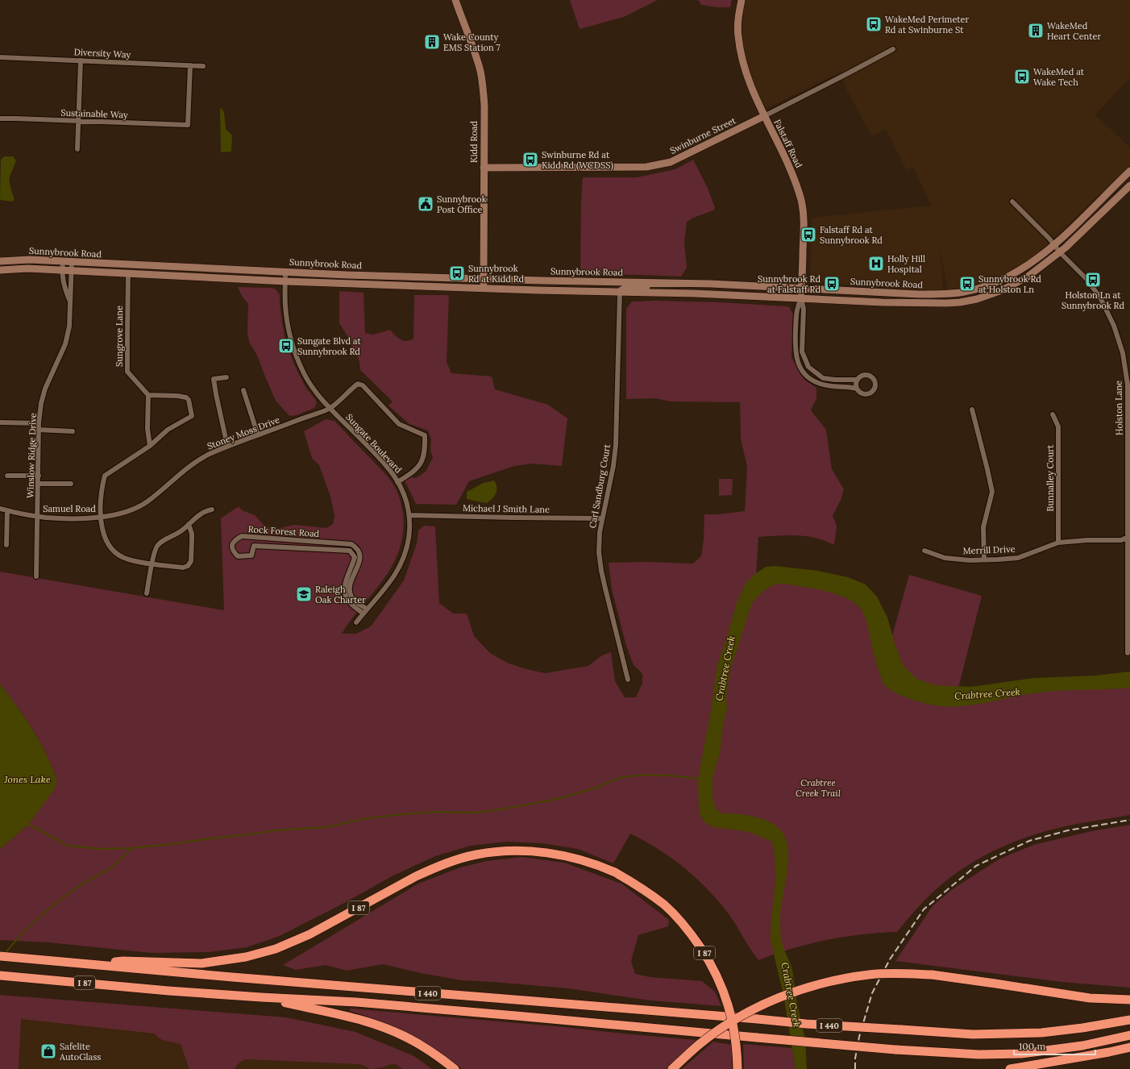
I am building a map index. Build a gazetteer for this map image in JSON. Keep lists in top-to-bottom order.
{
  "streets": {
    "highway": ["I 87", "I 440"],
    "main road": [
      "Swinburne Street",
      "Kidd Road",
      "Falstaff Road",
      "Sunnybrook Road"
    ],
    "street": [
      "Diversity Way",
      "Sustainable Way",
      "Sungrove Lane",
      "Holston Lane",
      "Stoney Moss Drive",
      "Sungate Boulevard",
      "Winslow Ridge Drive",
      "Bunnalley Court",
      "Carl Sandburg Court",
      "Samuel Road",
      "Michael J Smith Lane",
      "Rock Forest Road",
      "Merrill Drive"
    ]
  },
  "crossings": [
    ["Diversity Way", "Sustainable Way"],
    ["Swinburne Street", "Kidd Road"],
    ["Swinburne Street", "Falstaff Road"],
    ["Kidd Road", "Sunnybrook Road"],
    ["Falstaff Road", "Sunnybrook Road"],
    ["Sunnybrook Road", "Sungrove Lane"],
    ["Sunnybrook Road", "Holston Lane"],
    ["Sunnybrook Road", "Sungate Boulevard"],
    ["Sunnybrook Road", "Winslow Ridge Drive"],
    ["Sunnybrook Road", "Carl Sandburg Court"],
    ["Holston Lane", "Merrill Drive"],
    ["Stoney Moss Drive", "Sungate Boulevard"],
    ["Stoney Moss Drive", "Samuel Road"],
    ["Sungate Boulevard", "Michael J Smith Lane"],
    ["Sungate Boulevard", "Rock Forest Road"],
    ["Winslow Ridge Drive", "Samuel Road"],
    ["Bunnalley Court", "Merrill Drive"],
    ["Carl Sandburg Court", "Michael J Smith Lane"],
    ["I 87", "I 440"]
  ],
  "water": ["Crabtree Creek", "Jones Lake"],
  "parks": ["Crabtree Creek Trail"],
  "places": {
    "bus stop": [
      "WakeMed Perimeter Rd at Swinburne St",
      "WakeMed at Wake Tech",
      "Swinburne Rd at Kidd Rd (WCDSS)",
      "Falstaff Rd at Sunnybrook Rd",
      "Sunnybrook Rd at Kidd Rd",
      "Holston Ln at Sunnybrook Rd",
      "Sunnybrook Rd at Falstaff Rd",
      "Sunnybrook Rd at Holston Ln",
      "Sungate Blvd at Sunnybrook Rd"
    ],
    "building": ["WakeMed Heart Center", "Wake County EMS Station 7"],
    "public building": ["Sunnybrook Post Office"],
    "hospital": ["Holly Hill Hospital"],
    "school or university": ["Raleigh Oak Charter"],
    "shop": ["Safelite AutoGlass"]
  },
  "scale_bar": "100 m"
}
